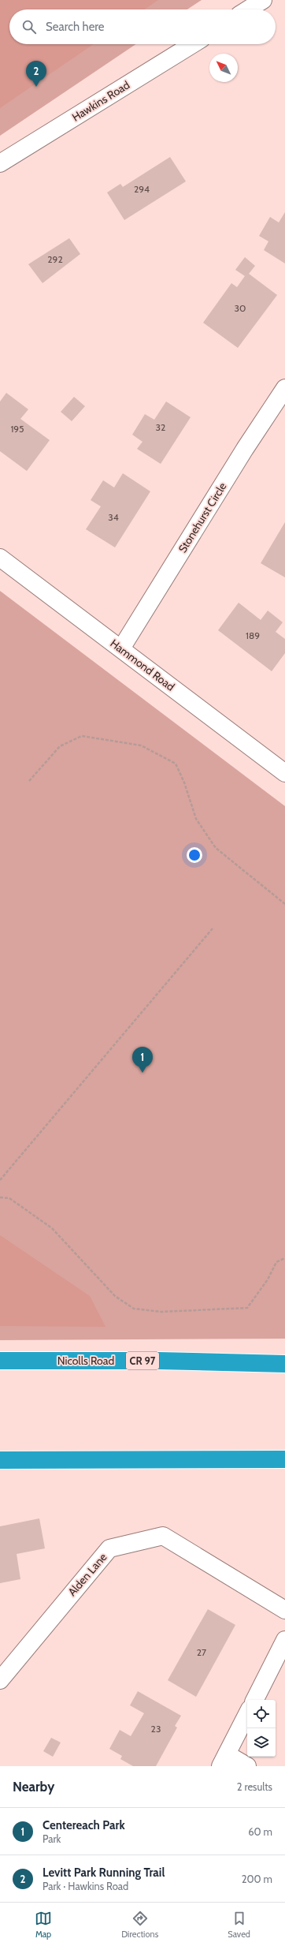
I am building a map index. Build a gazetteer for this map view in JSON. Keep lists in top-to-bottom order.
{
  "streets": {
    "highway": ["Nicolls Road", "CR 97"],
    "street": [
      "Hawkins Road",
      "Stonehurst Circle",
      "Hammond Road",
      "Alden Lane"
    ]
  },
  "crossings": [
    ["Stonehurst Circle", "Hammond Road"]
  ],
  "house_numbers": [
    "294",
    "292",
    "30",
    "32",
    "195",
    "34",
    "189",
    "27",
    "23"
  ],
  "north": "top left",
  "page": {
    "search": "Search here",
    "pins": ["2", "1"],
    "heading": ["Nearby", "2 results"],
    "list": [
      {
        "mark": "1",
        "name": "Centereach Park",
        "note": "Park",
        "value": "60 m"
      },
      {
        "mark": "2",
        "name": "Levitt Park Running Trail",
        "note": "Park · Hawkins Road",
        "value": "200 m"
      }
    ],
    "nav": ["Map", "Directions", "Saved"]
  }
}
